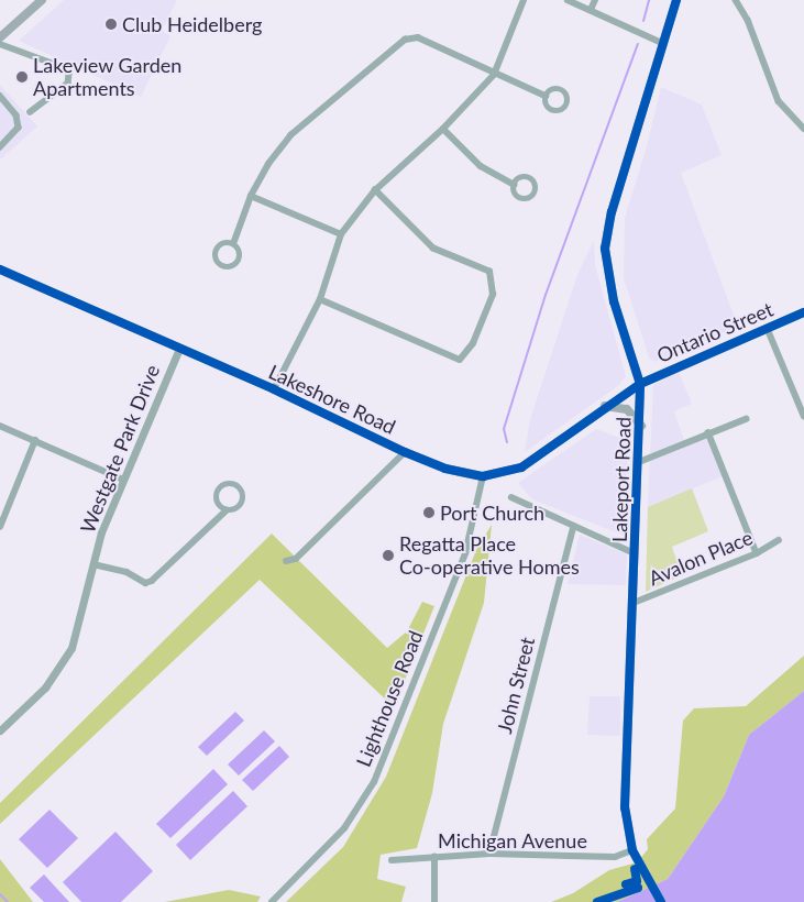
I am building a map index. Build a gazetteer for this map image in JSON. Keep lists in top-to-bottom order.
{
  "streets": {
    "main road": ["Ontario Street", "Lakeshore Road", "Lakeport Road"],
    "street": [
      "Westgate Park Drive",
      "Avalon Place",
      "John Street",
      "Lighthouse Road",
      "Michigan Avenue"
    ]
  },
  "crossings": [
    ["Ontario Street", "Lakeshore Road"],
    ["Ontario Street", "Lakeport Road"],
    ["Lakeshore Road", "Westgate Park Drive"],
    ["Lakeshore Road", "Lakeport Road"],
    ["Lakeshore Road", "Lighthouse Road"],
    ["Lakeport Road", "Avalon Place"],
    ["Lakeport Road", "Michigan Avenue"],
    ["John Street", "Michigan Avenue"]
  ],
  "places": [
    "Club Heidelberg",
    "Lakeview Garden Apartments",
    "Port Church",
    "Regatta Place Co-operative Homes"
  ]
}
